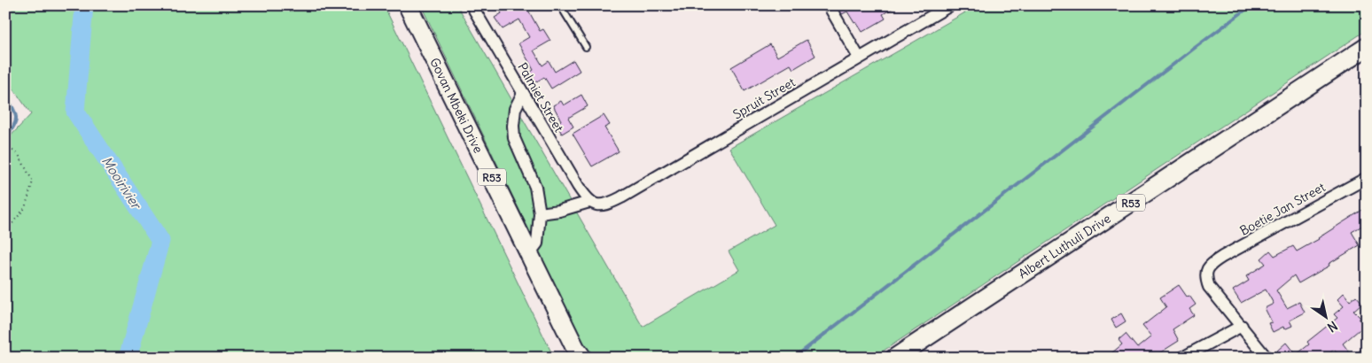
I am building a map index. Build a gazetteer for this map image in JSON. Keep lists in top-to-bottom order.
{
  "streets": {
    "main road": ["Govan Mbeki Drive", "R53", "Albert Luthuli Drive"],
    "street": ["Palmiet Street", "Spruit Street", "Boetie Jan Street"]
  },
  "crossings": [
    ["Palmiet Street", "Spruit Street"]
  ],
  "water": ["Mooirivier"],
  "north": "bottom right"
}
